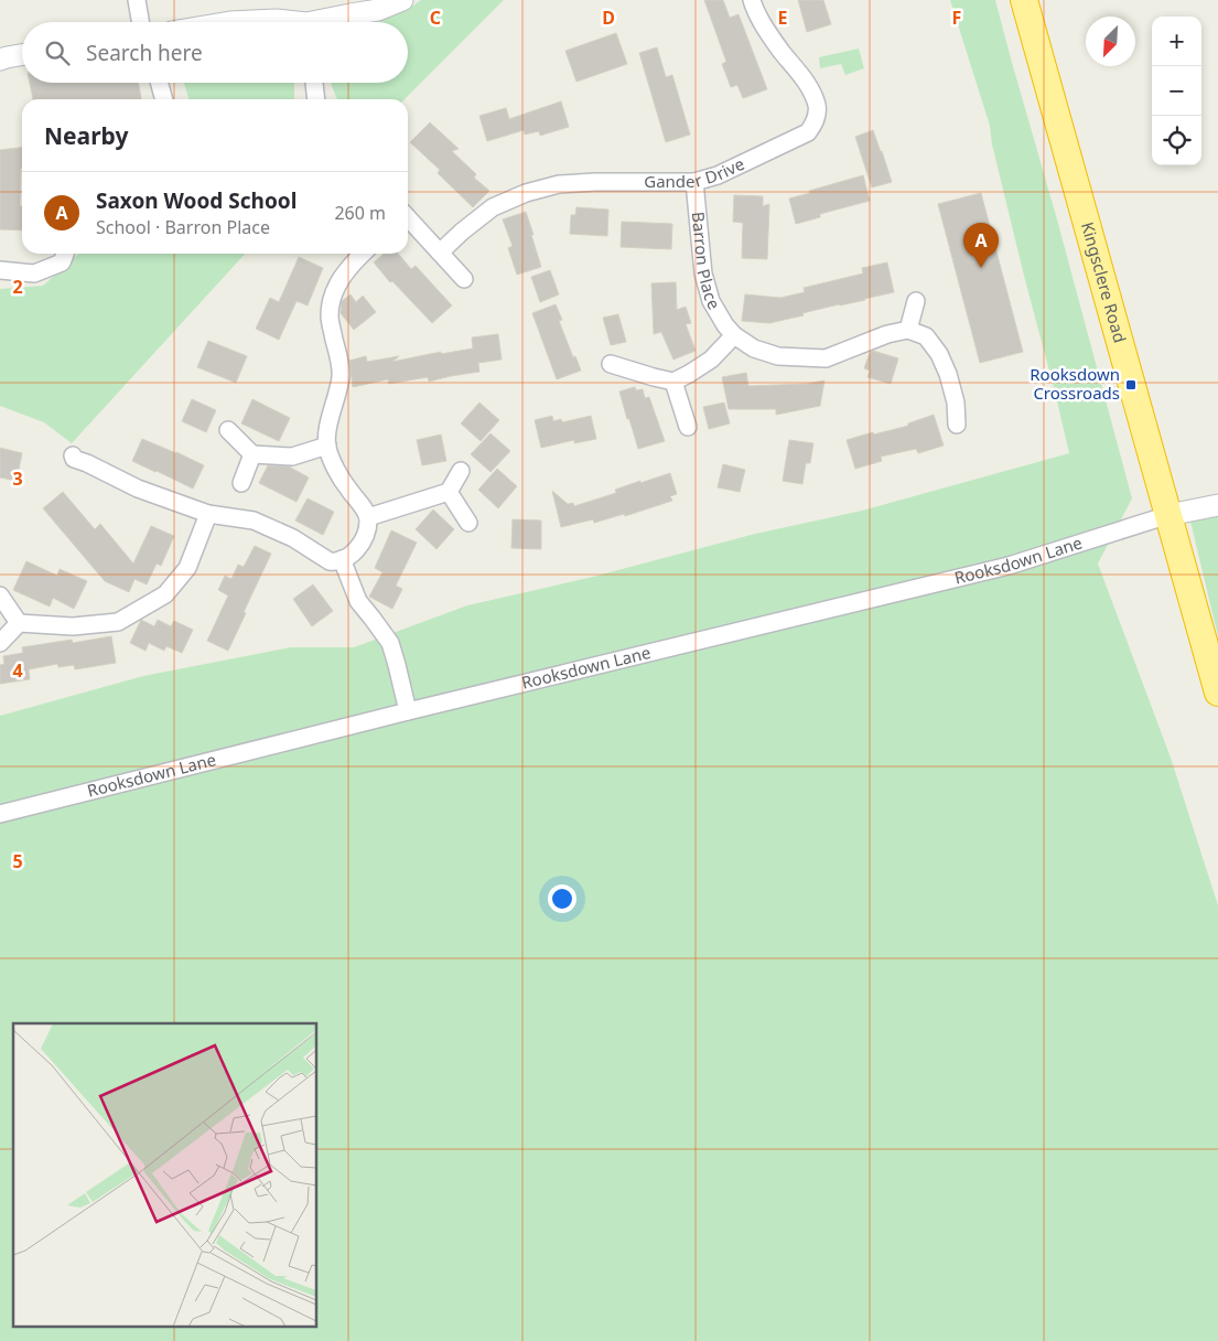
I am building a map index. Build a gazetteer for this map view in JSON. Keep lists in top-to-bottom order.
{
  "streets": {
    "highway": ["Kingsclere Road"],
    "street": ["Gander Drive", "Barron Place", "Rooksdown Lane"]
  },
  "crossings": [
    ["Gander Drive", "Barron Place"],
    ["Kingsclere Road", "Rooksdown Lane"]
  ],
  "places": {
    "transit": ["Rooksdown Crossroads"]
  },
  "north": "bottom left",
  "page": {
    "map_buttons": ["+", "−"],
    "search": "Search here",
    "heading": "Nearby",
    "list": [
      {
        "mark": "A",
        "name": "Saxon Wood School",
        "note": "School · Barron Place",
        "value": "260 m"
      }
    ],
    "pins": "A"
  },
  "grid": {
    "columns": [
      "C",
      "D",
      "E",
      "F"
    ],
    "rows": [
      "2",
      "3",
      "4",
      "5"
    ]
  }
}
